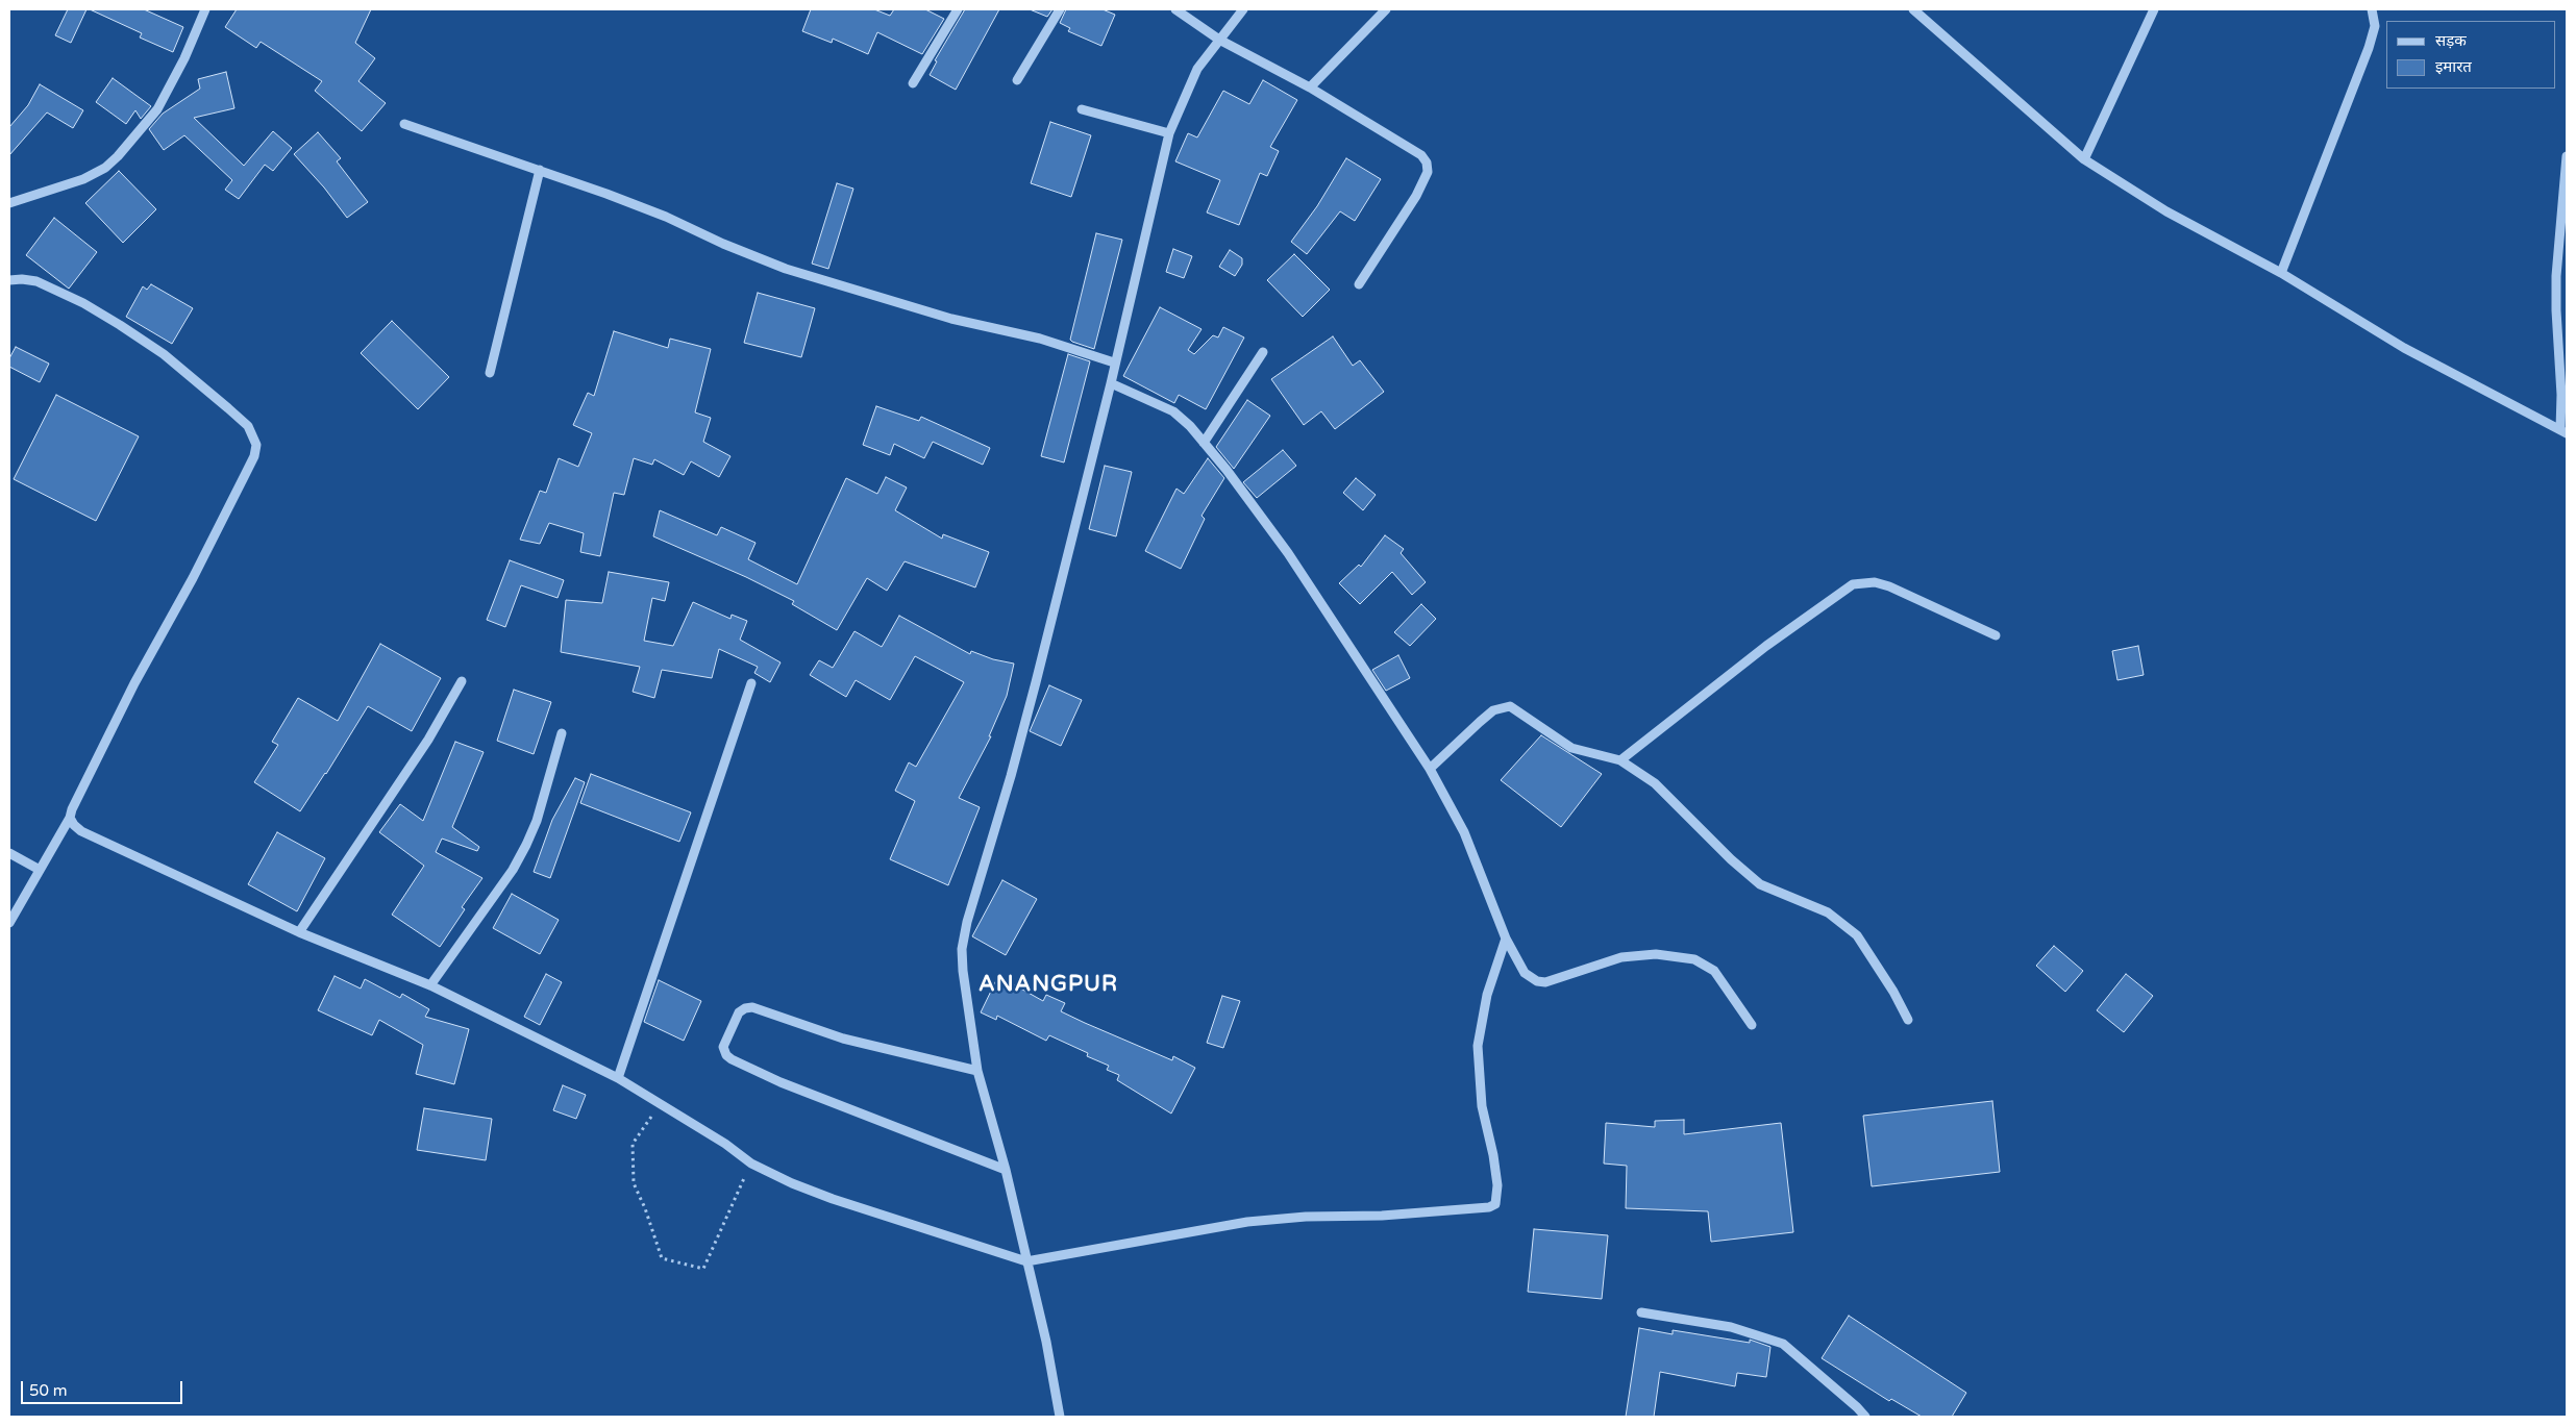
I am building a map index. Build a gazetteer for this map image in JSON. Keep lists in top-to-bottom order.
{
  "districts": ["ANANGPUR"],
  "legend": ["सड़क", "इमारत"],
  "scale_bar": "50 m"
}
